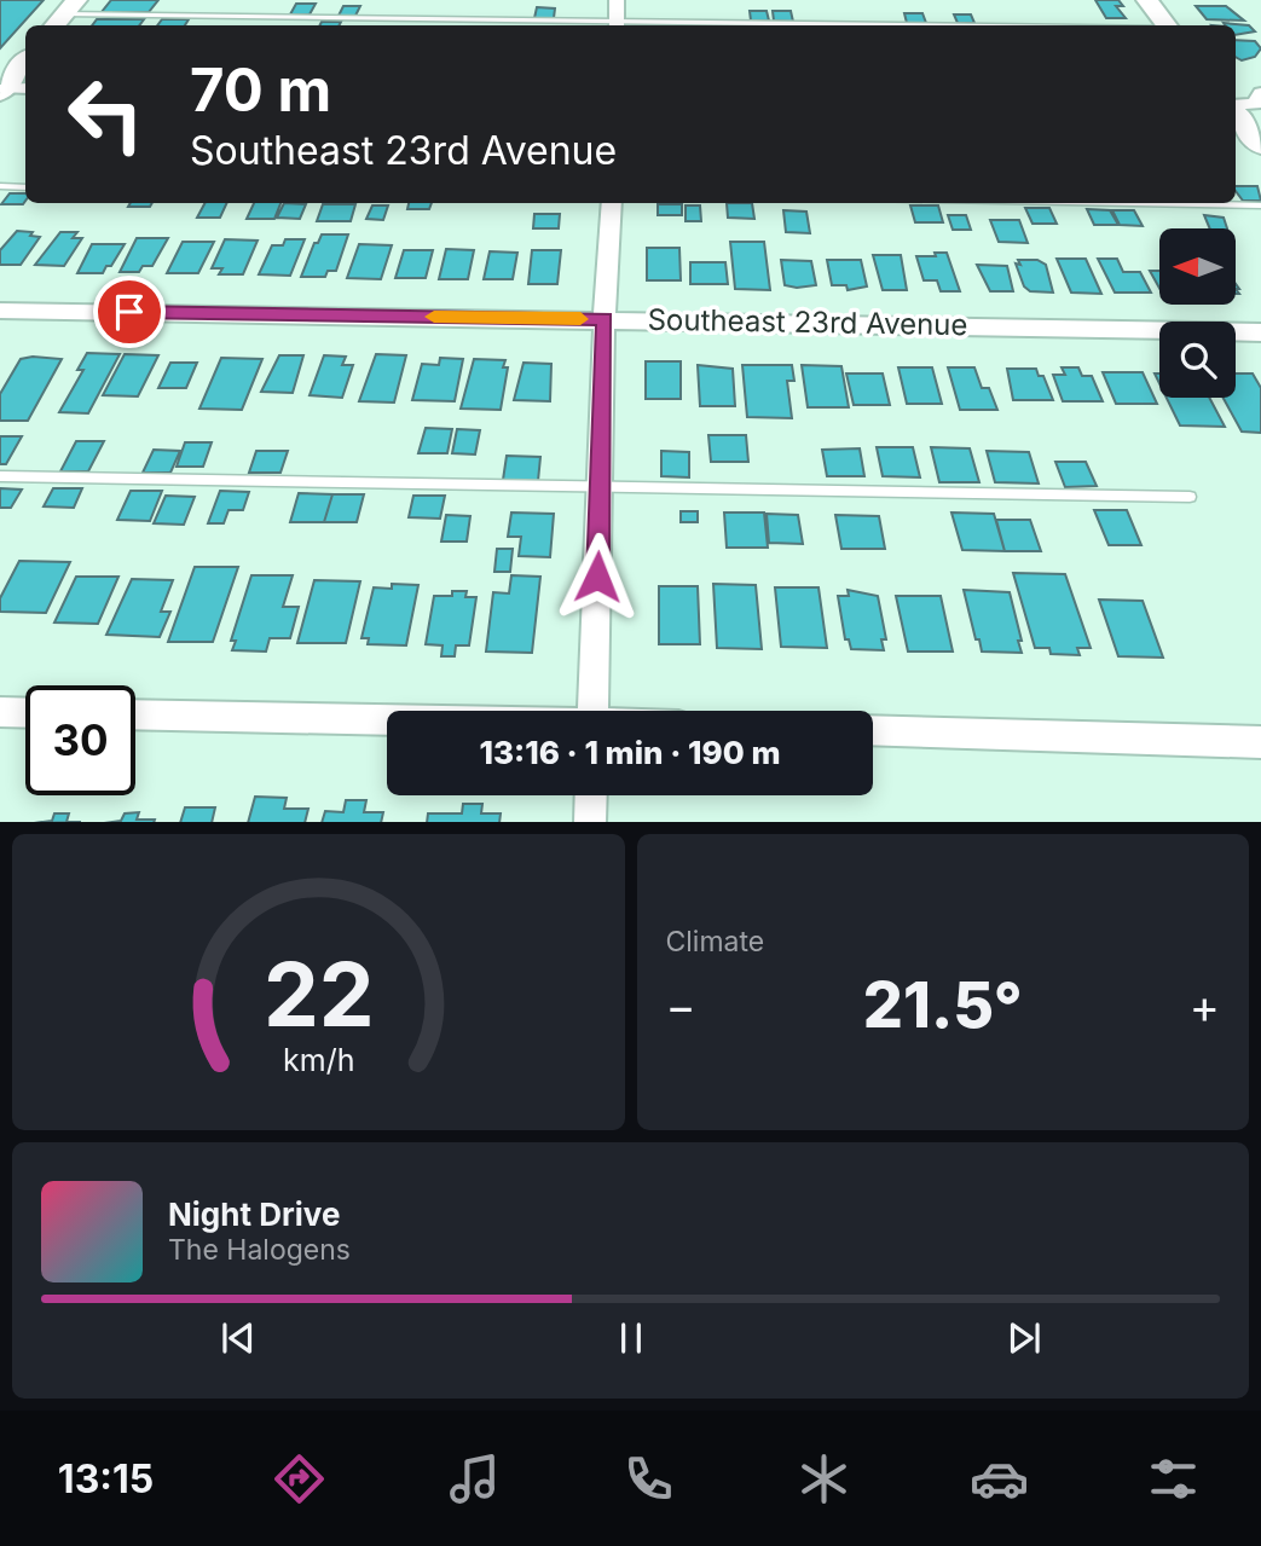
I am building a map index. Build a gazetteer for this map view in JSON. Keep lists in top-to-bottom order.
{
  "streets": {
    "street": ["Southeast 23rd Avenue"]
  },
  "north": "left",
  "page": {
    "turn": ["70 m", "Southeast 23rd Avenue"],
    "limit": "30",
    "trip": "13:16 · 1 min · 190 m",
    "tile": "Climate",
    "heat": ["−", "21.5°", "+"],
    "song": ["Night Drive", "The Halogens"],
    "tabs": "13:15",
    "gauge": ["22", "km/h"]
  }
}
